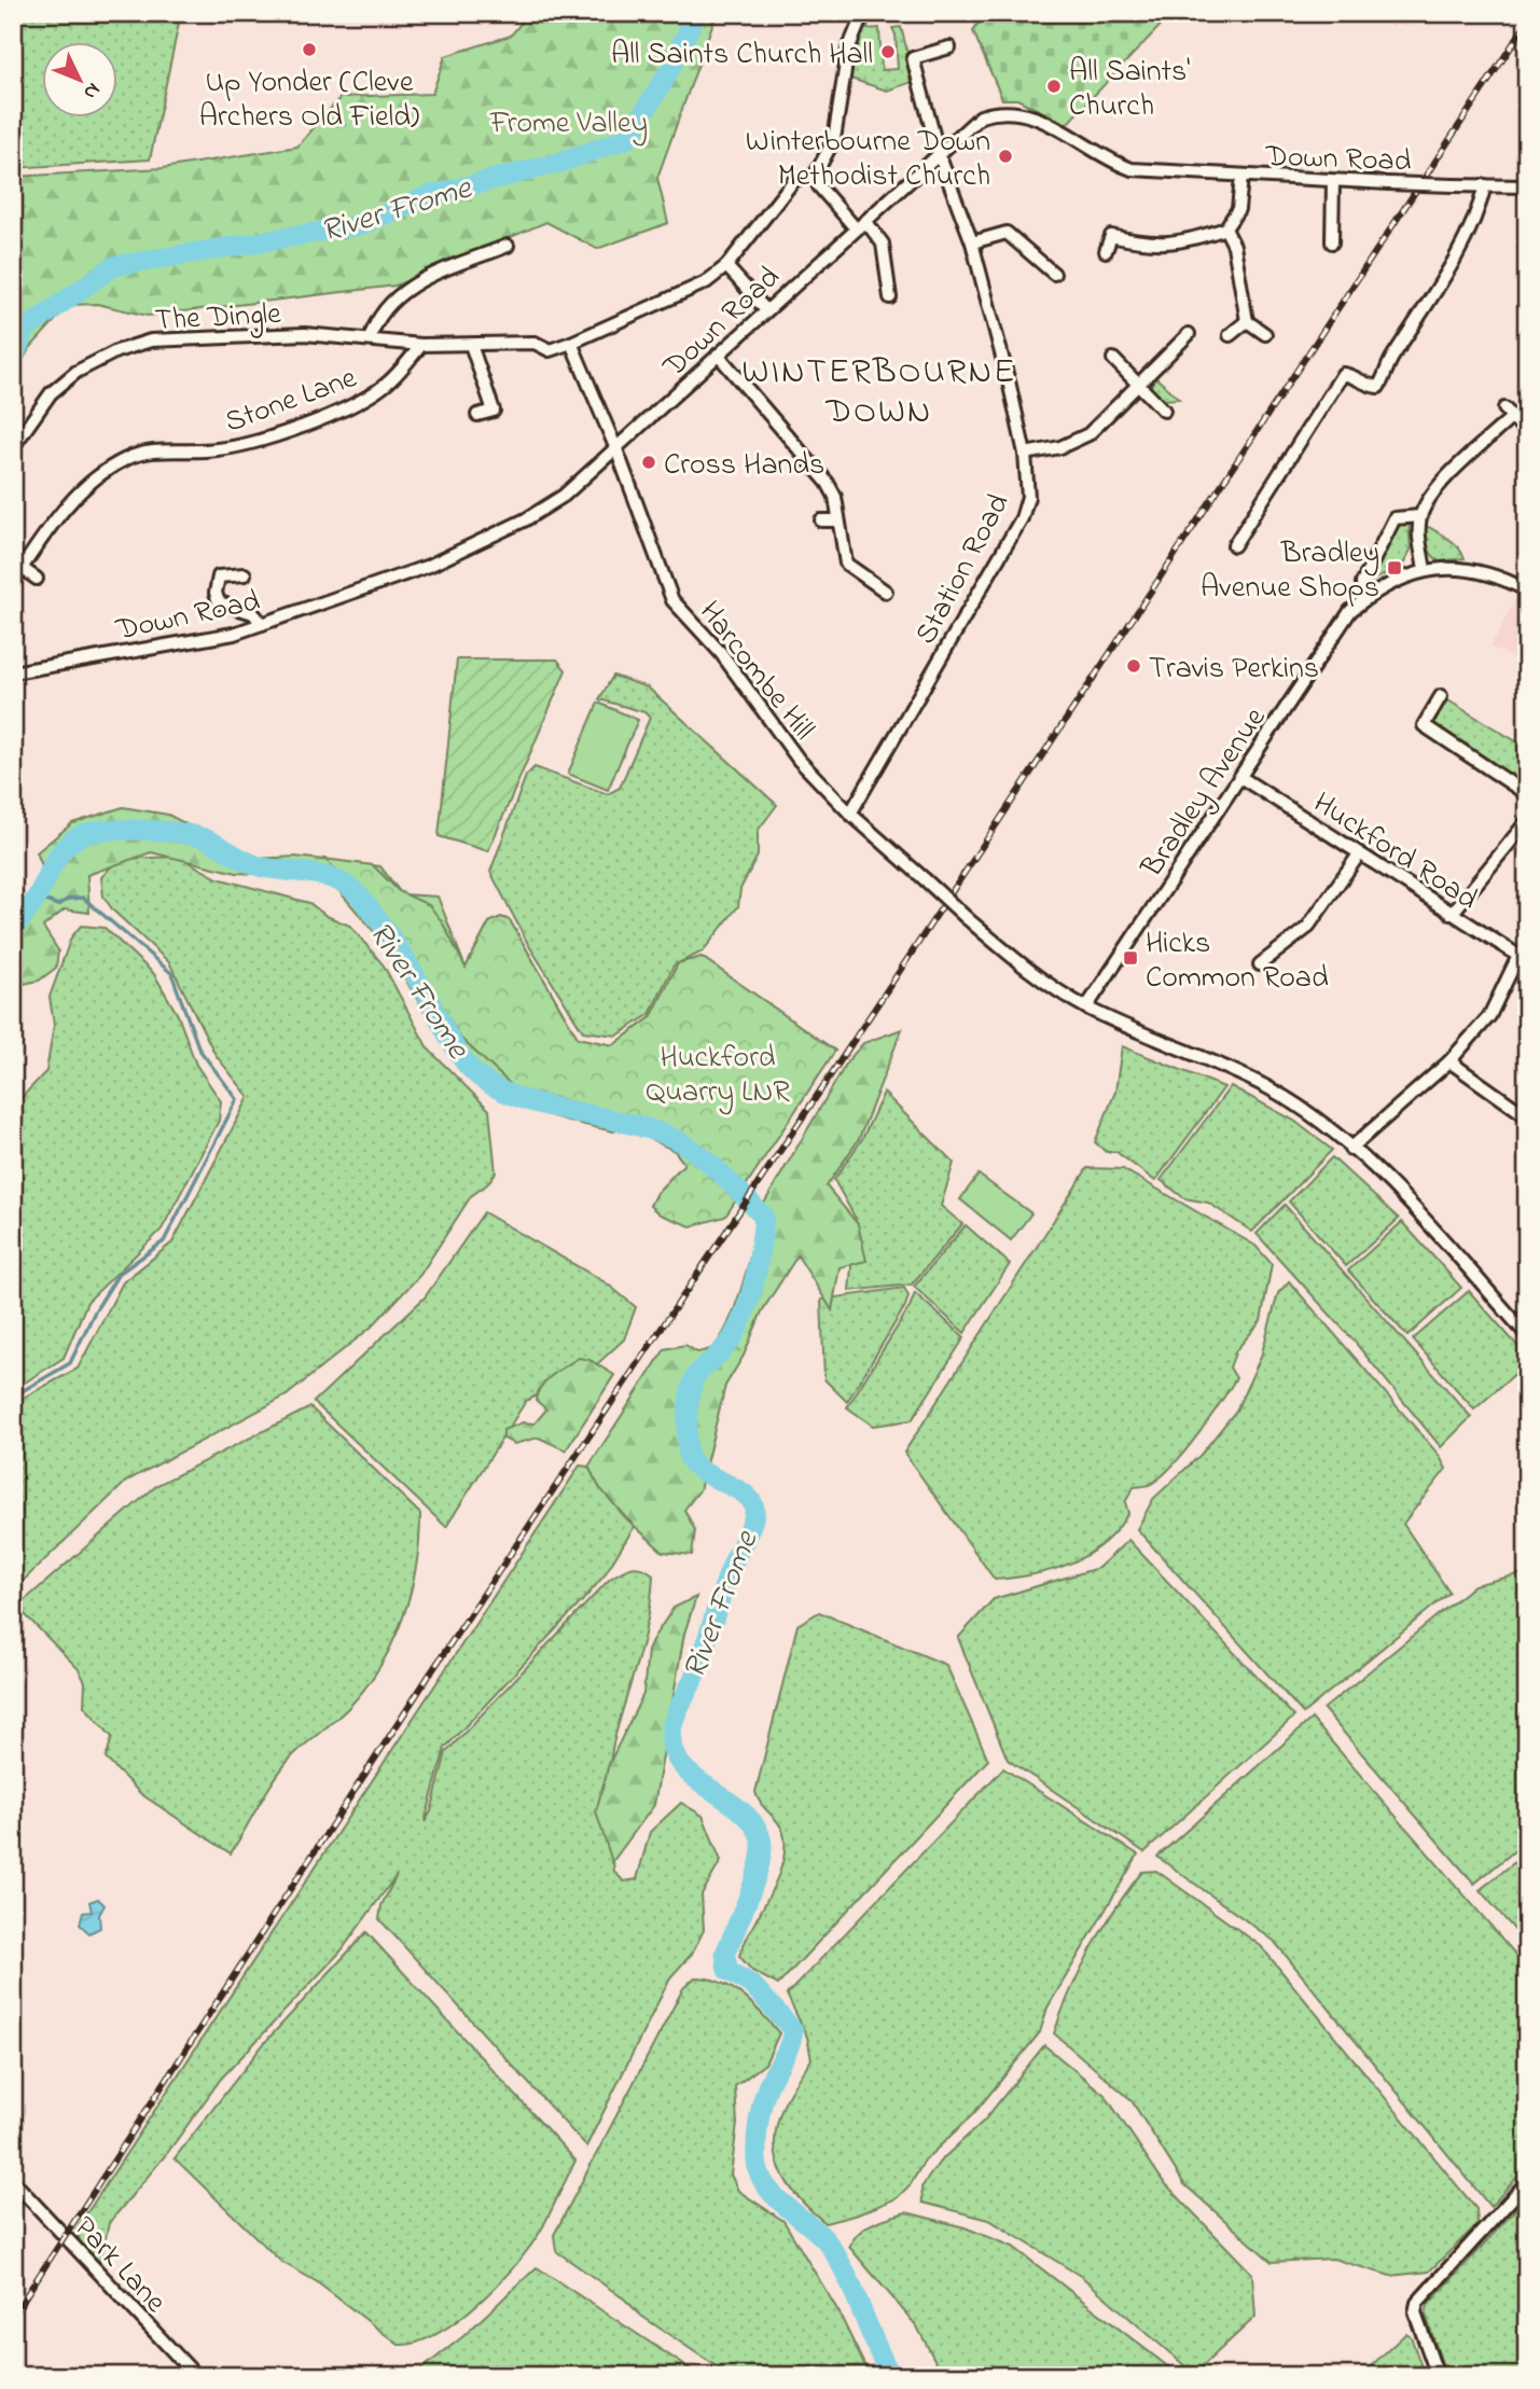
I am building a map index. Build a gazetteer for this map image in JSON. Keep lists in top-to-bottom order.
{
  "streets": {
    "street": [
      "Down Road",
      "The Dingle",
      "Stone Lane",
      "Station Road",
      "Harcombe Hill",
      "Bradley Avenue",
      "Huckford Road",
      "Park Lane"
    ]
  },
  "crossings": [
    ["Down Road", "Station Road"],
    ["Down Road", "Harcombe Hill"],
    ["The Dingle", "Stone Lane"],
    ["Station Road", "Harcombe Hill"],
    ["Harcombe Hill", "Bradley Avenue"],
    ["Bradley Avenue", "Huckford Road"]
  ],
  "districts": ["WINTERBOURNE DOWN"],
  "water": ["River Frome"],
  "parks": ["Frome Valley", "Huckford Quarry LNR"],
  "places": {
    "other": [
      "Up Yonder (Cleve Archers Old Field)",
      "All Saints Church Hall",
      "All Saints' Church",
      "Winterbourne Down Methodist Church",
      "Cross Hands",
      "Travis Perkins"
    ],
    "transit": ["Bradley Avenue Shops", "Hicks Common Road"]
  },
  "north": "bottom right"
}
